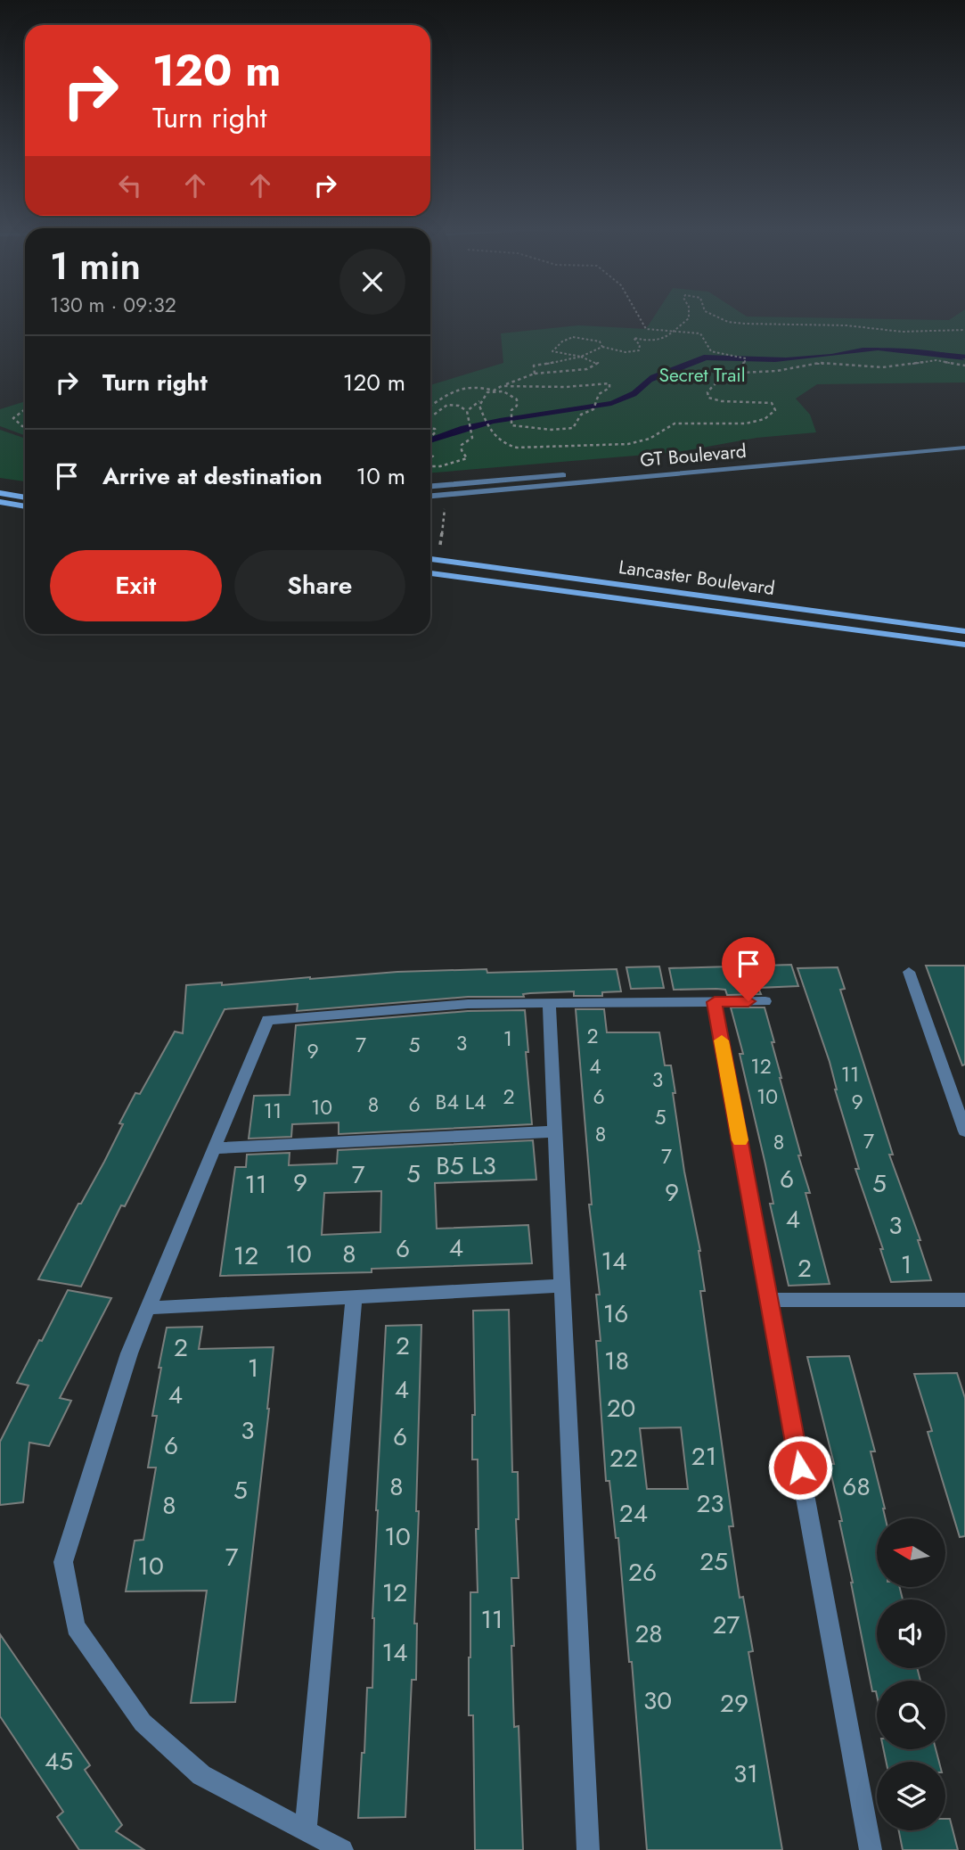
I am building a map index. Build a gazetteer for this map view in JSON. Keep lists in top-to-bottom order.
{
  "streets": {
    "main road": ["Lancaster Boulevard"],
    "street": ["GT Boulevard"]
  },
  "parks": ["Secret Trail"],
  "house_numbers": [
    "2",
    "1",
    "3",
    "7",
    "5",
    "9",
    "4",
    "12",
    "11",
    "3",
    "2",
    "6",
    "10",
    "B4 L4",
    "9",
    "8",
    "6",
    "10",
    "11",
    "5",
    "8",
    "7",
    "8",
    "7",
    "B5 L3",
    "5",
    "7",
    "6",
    "9",
    "5",
    "11",
    "9",
    "4",
    "3",
    "4",
    "6",
    "10",
    "8",
    "12",
    "14",
    "1",
    "2",
    "16",
    "2",
    "2",
    "18",
    "1",
    "4",
    "4",
    "20",
    "3",
    "6",
    "6",
    "21",
    "22",
    "8",
    "68",
    "5",
    "23",
    "8",
    "24",
    "10",
    "7",
    "25",
    "10",
    "26",
    "12",
    "11",
    "27",
    "28",
    "14",
    "30",
    "29",
    "45",
    "31"
  ],
  "north": "left",
  "page": {
    "turn": ["120 m", "Turn right"],
    "heading": ["1 min", "130 m · 09:32"],
    "list": [
      {
        "name": "Turn right",
        "value": "120 m"
      },
      {
        "name": "Arrive at destination",
        "value": "10 m"
      }
    ],
    "buttons": ["Exit", "Share"]
  }
}
